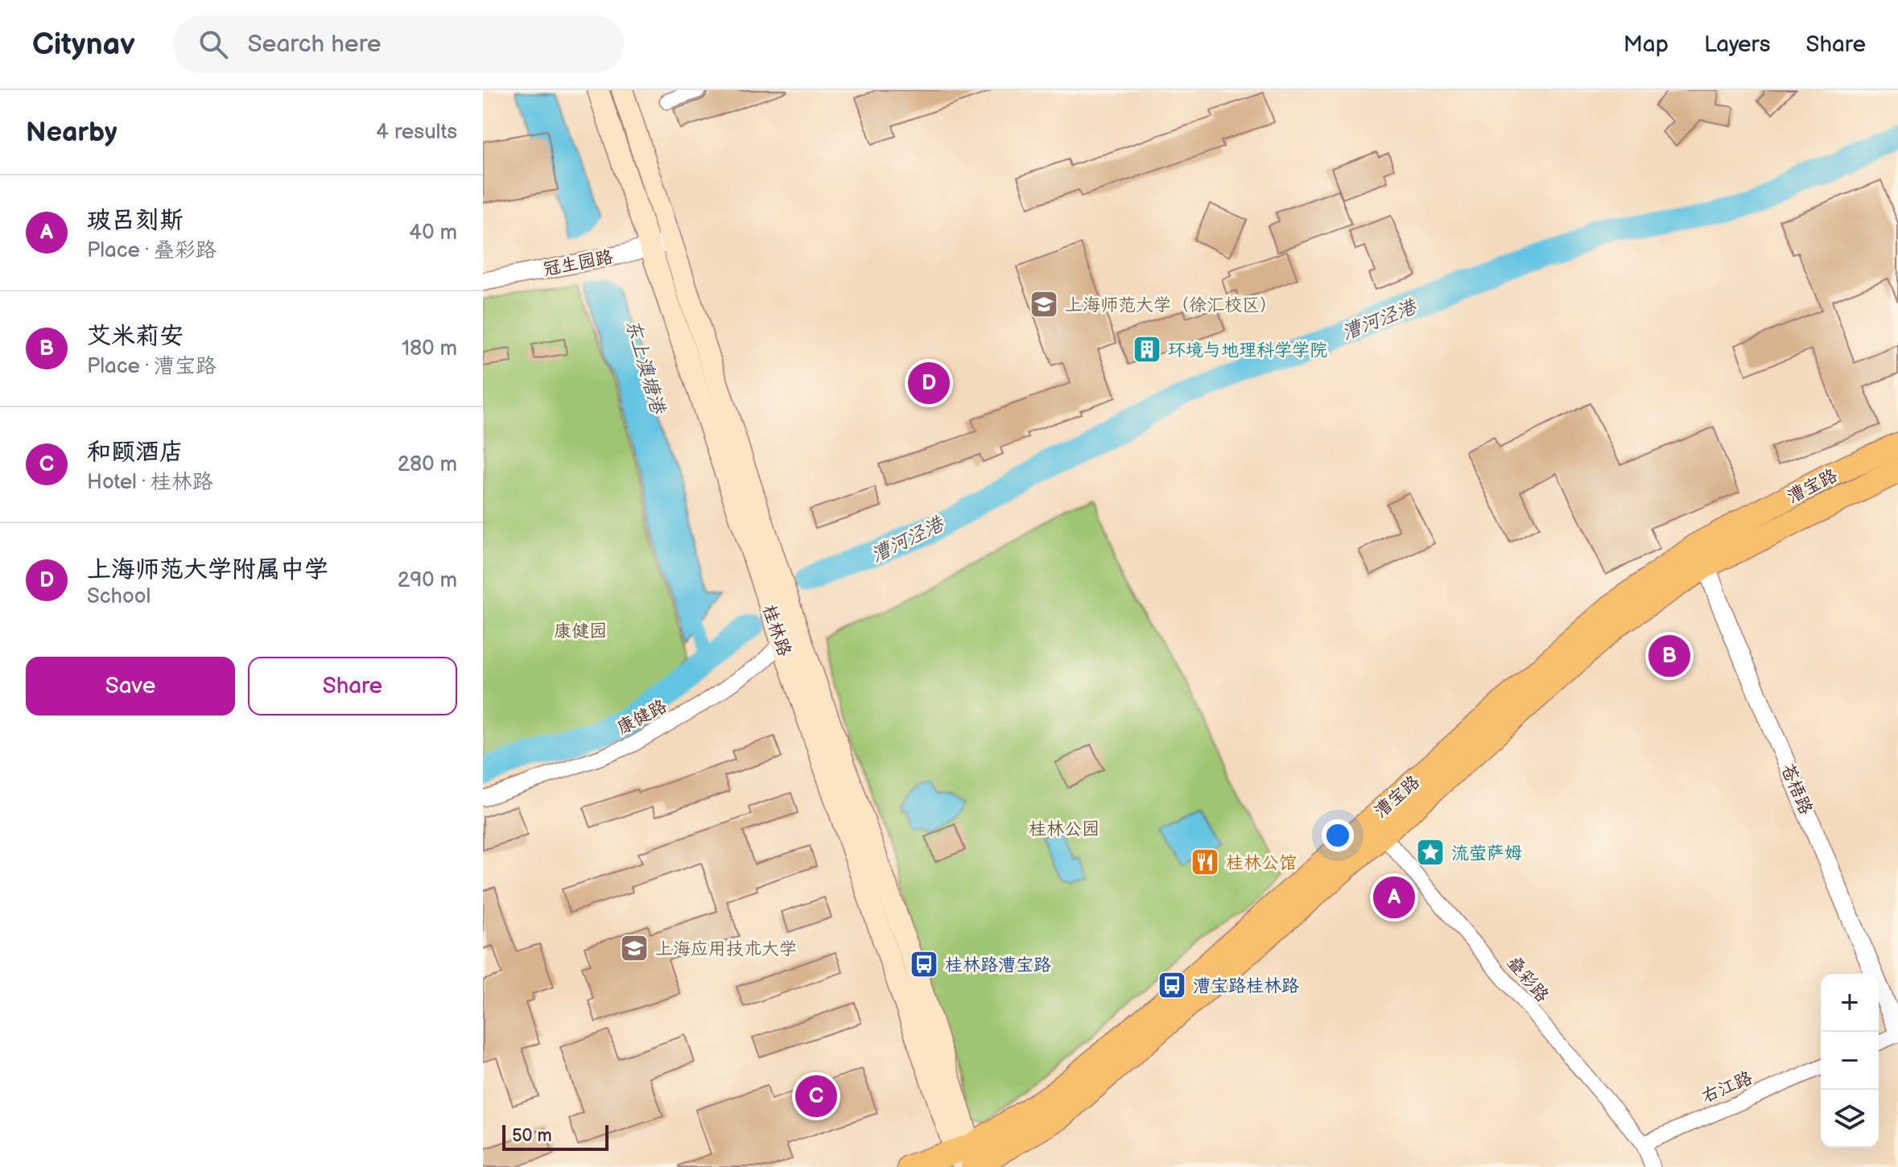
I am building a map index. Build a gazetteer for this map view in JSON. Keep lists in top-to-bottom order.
{
  "streets": {
    "main road": ["漕宝路", "桂林路"],
    "street": [
      "冠生园路",
      "康健路",
      "苍梧路",
      "叠彩路",
      "右江路"
    ]
  },
  "crossings": [
    ["冠生园路", "桂林路"],
    ["漕宝路", "桂林路"],
    ["漕宝路", "苍梧路"],
    ["漕宝路", "叠彩路"],
    ["桂林路", "康健路"],
    ["叠彩路", "右江路"]
  ],
  "water": ["漕河泾港", "东上澳塘港"],
  "parks": ["康健园", "桂林公园"],
  "places": {
    "school or university": ["上海师范大学（徐汇校区）", "上海应用技术大学"],
    "building": ["环境与地理科学学院"],
    "place": ["流萤萨姆"],
    "restaurant": ["桂林公馆"],
    "bus stop": ["桂林路漕宝路", "漕宝路桂林路"]
  },
  "scale_bar": "50 m",
  "page": {
    "header": "Citynav",
    "search": "Search here",
    "nav": ["Map", "Layers", "Share"],
    "heading": ["Nearby", "4 results"],
    "list": [
      {
        "mark": "A",
        "name": "玻吕刻斯",
        "note": "Place · 叠彩路",
        "value": "40 m"
      },
      {
        "mark": "B",
        "name": "艾米莉安",
        "note": "Place · 漕宝路",
        "value": "180 m"
      },
      {
        "mark": "C",
        "name": "和颐酒店",
        "note": "Hotel · 桂林路",
        "value": "280 m"
      },
      {
        "mark": "D",
        "name": "上海师范大学附属中学",
        "note": "School",
        "value": "290 m"
      }
    ],
    "pins": [
      "D",
      "B",
      "A",
      "C"
    ],
    "buttons": ["Save", "Share"],
    "map_buttons": ["+", "−"],
    "scale": "50 m"
  }
}
